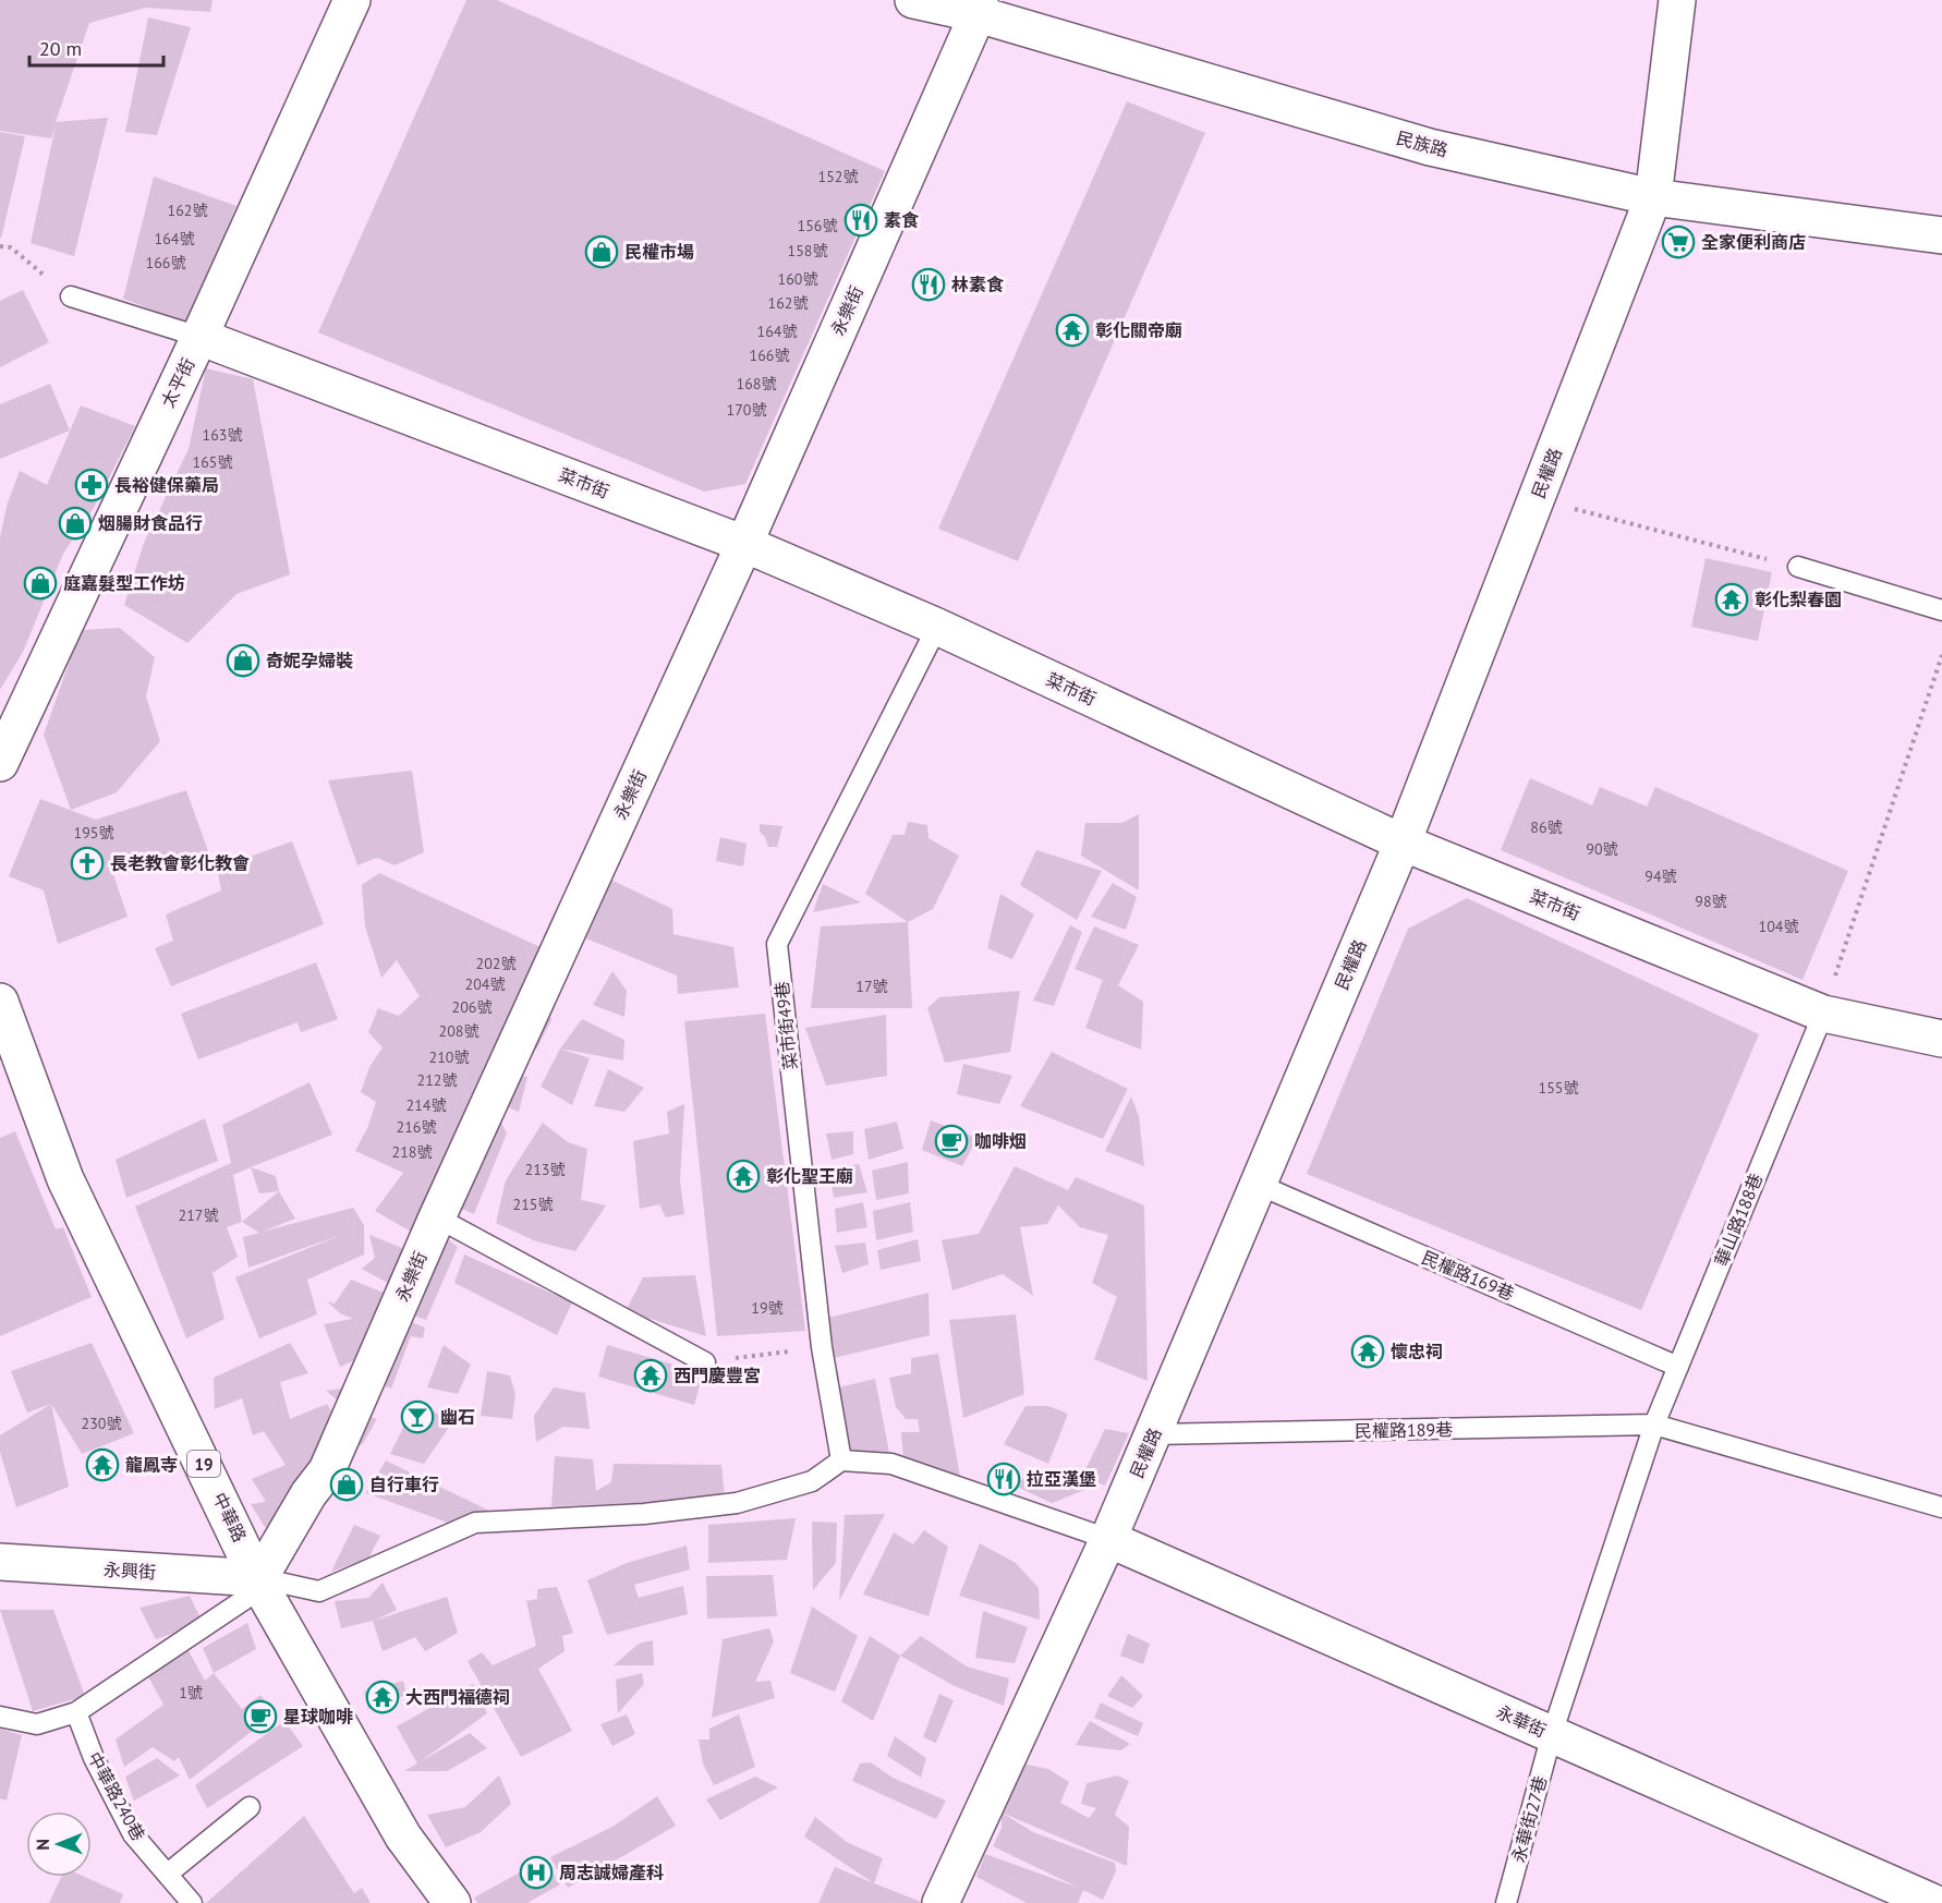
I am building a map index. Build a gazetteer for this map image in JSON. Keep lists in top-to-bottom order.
{
  "streets": {
    "street": [
      "民族路",
      "永樂街",
      "太平街",
      "民權路",
      "菜市街",
      "19",
      "中華路",
      "永興街",
      "永華街"
    ],
    "lane": [
      "菜市街49巷",
      "華山路188巷",
      "民權路169巷",
      "民權路189巷",
      "中華路240巷",
      "永華街27巷"
    ]
  },
  "crossings": [
    ["民族路", "永樂街"],
    ["民族路", "民權路"],
    ["永樂街", "菜市街"],
    ["永樂街", "中華路"],
    ["永樂街", "永興街"],
    ["太平街", "菜市街"],
    ["民權路", "菜市街"],
    ["民權路", "民權路169巷"],
    ["民權路", "民權路189巷"],
    ["民權路", "永華街"],
    ["菜市街", "菜市街49巷"],
    ["菜市街", "華山路188巷"],
    ["華山路188巷", "民權路169巷"],
    ["華山路188巷", "民權路189巷"],
    ["華山路188巷", "永華街"],
    ["華山路188巷", "永華街27巷"],
    ["中華路", "永興街"],
    ["永華街", "永華街27巷"]
  ],
  "places": {
    "restaurant": ["素食", "林素食", "拉亞漢堡"],
    "supermarket": ["全家便利商店"],
    "shop": [
      "民權市場",
      "烟腸財食品行",
      "庭嘉髮型工作坊",
      "奇妮孕婦裝",
      "自行車行"
    ],
    "temple": [
      "彰化關帝廟",
      "彰化梨春園",
      "彰化聖王廟",
      "懷忠祠",
      "西門慶豐宮",
      "龍鳳寺",
      "大西門福德祠"
    ],
    "pharmacy": ["長裕健保藥局"],
    "church": ["長老教會彰化教會"],
    "cafe": ["咖啡烟", "星球咖啡"],
    "bar": ["幽石"],
    "hospital": ["周志誠婦產科"]
  },
  "house_numbers": [
    "152號",
    "162號",
    "156號",
    "164號",
    "158號",
    "166號",
    "160號",
    "162號",
    "164號",
    "166號",
    "168號",
    "170號",
    "163號",
    "165號",
    "86號",
    "195號",
    "90號",
    "94號",
    "98號",
    "104號",
    "202號",
    "204號",
    "17號",
    "206號",
    "208號",
    "210號",
    "212號",
    "155號",
    "214號",
    "216號",
    "218號",
    "213號",
    "215號",
    "217號",
    "19號",
    "230號",
    "1號"
  ],
  "scale_bar": "20 m",
  "north": "left"
}
